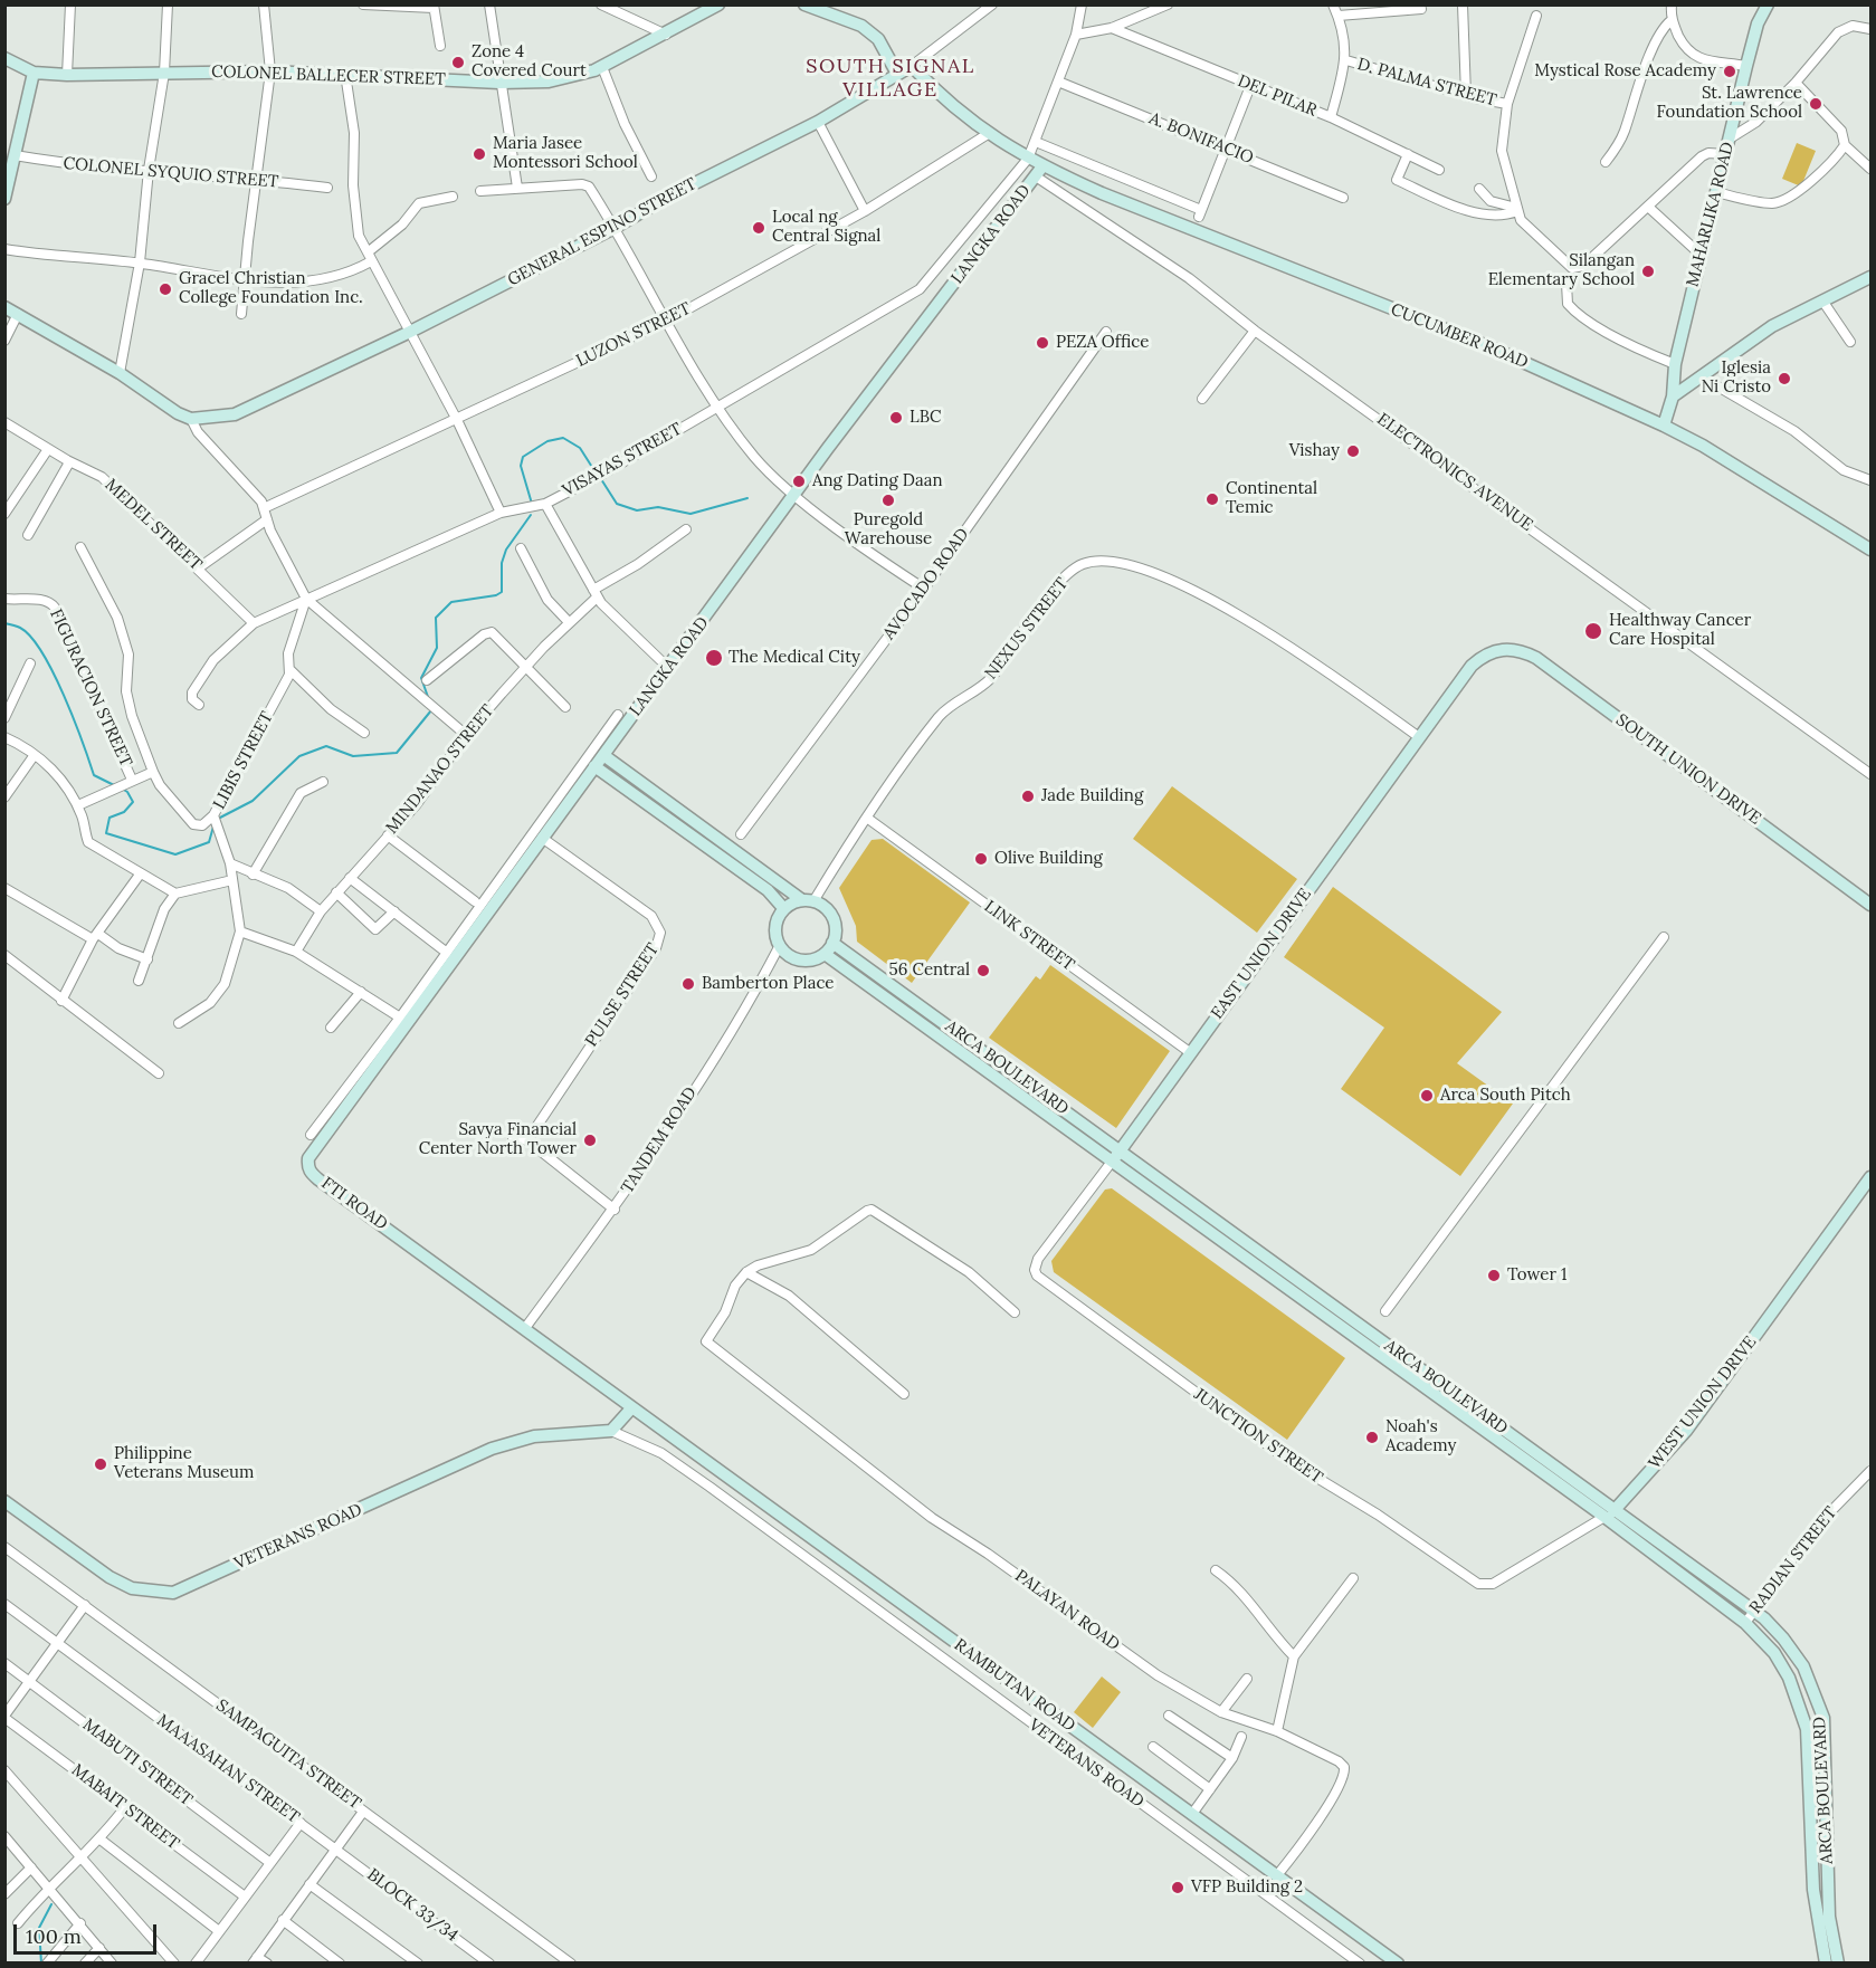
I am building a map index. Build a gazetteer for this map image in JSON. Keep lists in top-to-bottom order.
{
  "streets": {
    "street": [
      "COLONEL BALLECER STREET",
      "D. PALMA STREET",
      "DEL PILAR",
      "A. BONIFACIO",
      "COLONEL SYQUIO STREET",
      "MAHARLIKA ROAD",
      "GENERAL ESPINO STREET",
      "LANGKA ROAD",
      "LUZON STREET",
      "CUCUMBER ROAD",
      "VISAYAS STREET",
      "ELECTRONICS AVENUE",
      "MEDEL STREET",
      "AVOCADO ROAD",
      "NEXUS STREET",
      "FIGURACION STREET",
      "LIBIS STREET",
      "MINDANAO STREET",
      "SOUTH UNION DRIVE",
      "LINK STREET",
      "EAST UNION DRIVE",
      "PULSE STREET",
      "ARCA BOULEVARD",
      "TANDEM ROAD",
      "FTI ROAD",
      "WEST UNION DRIVE",
      "JUNCTION STREET",
      "VETERANS ROAD",
      "RADIAN STREET",
      "PALAYAN ROAD",
      "RAMBUTAN ROAD",
      "SAMPAGUITA STREET",
      "MABUTI STREET",
      "MAAASAHAN STREET",
      "MABAIT STREET",
      "BLOCK 33/34"
    ]
  },
  "crossings": [
    ["A. BONIFACIO", "VISAYAS STREET"],
    ["MAHARLIKA ROAD", "CUCUMBER ROAD"],
    ["LANGKA ROAD", "CUCUMBER ROAD"],
    ["LANGKA ROAD", "ELECTRONICS AVENUE"],
    ["LANGKA ROAD", "PULSE STREET"],
    ["LANGKA ROAD", "FTI ROAD"],
    ["CUCUMBER ROAD", "VISAYAS STREET"],
    ["CUCUMBER ROAD", "ELECTRONICS AVENUE"],
    ["VISAYAS STREET", "MEDEL STREET"],
    ["VISAYAS STREET", "LIBIS STREET"],
    ["NEXUS STREET", "LINK STREET"],
    ["NEXUS STREET", "EAST UNION DRIVE"],
    ["NEXUS STREET", "ARCA BOULEVARD"],
    ["NEXUS STREET", "TANDEM ROAD"],
    ["SOUTH UNION DRIVE", "EAST UNION DRIVE"],
    ["LINK STREET", "EAST UNION DRIVE"],
    ["EAST UNION DRIVE", "ARCA BOULEVARD"],
    ["EAST UNION DRIVE", "JUNCTION STREET"],
    ["PULSE STREET", "FTI ROAD"],
    ["ARCA BOULEVARD", "TANDEM ROAD"],
    ["ARCA BOULEVARD", "WEST UNION DRIVE"],
    ["ARCA BOULEVARD", "RADIAN STREET"],
    ["TANDEM ROAD", "FTI ROAD"],
    ["FTI ROAD", "RAMBUTAN ROAD"],
    ["WEST UNION DRIVE", "JUNCTION STREET"],
    ["PALAYAN ROAD", "RAMBUTAN ROAD"],
    ["MAAASAHAN STREET", "BLOCK 33/34"]
  ],
  "districts": ["SOUTH SIGNAL VILLAGE"],
  "places": [
    "Zone 4 Covered Court",
    "Mystical Rose Academy",
    "St. Lawrence Foundation School",
    "Maria Jasee Montessori School",
    "Local ng Central Signal",
    "Silangan Elementary School",
    "Gracel Christian College Foundation Inc.",
    "PEZA Office",
    "Iglesia Ni Cristo",
    "LBC",
    "Vishay",
    "Ang Dating Daan",
    "Continental Temic",
    "Puregold Warehouse",
    "Healthway Cancer Care Hospital",
    "The Medical City",
    "Jade Building",
    "Olive Building",
    "56 Central",
    "Bamberton Place",
    "Arca South Pitch",
    "Savya Financial Center North Tower",
    "Tower 1",
    "Noah's Academy",
    "Philippine Veterans Museum",
    "VFP Building 2"
  ],
  "scale_bar": "100 m"
}
